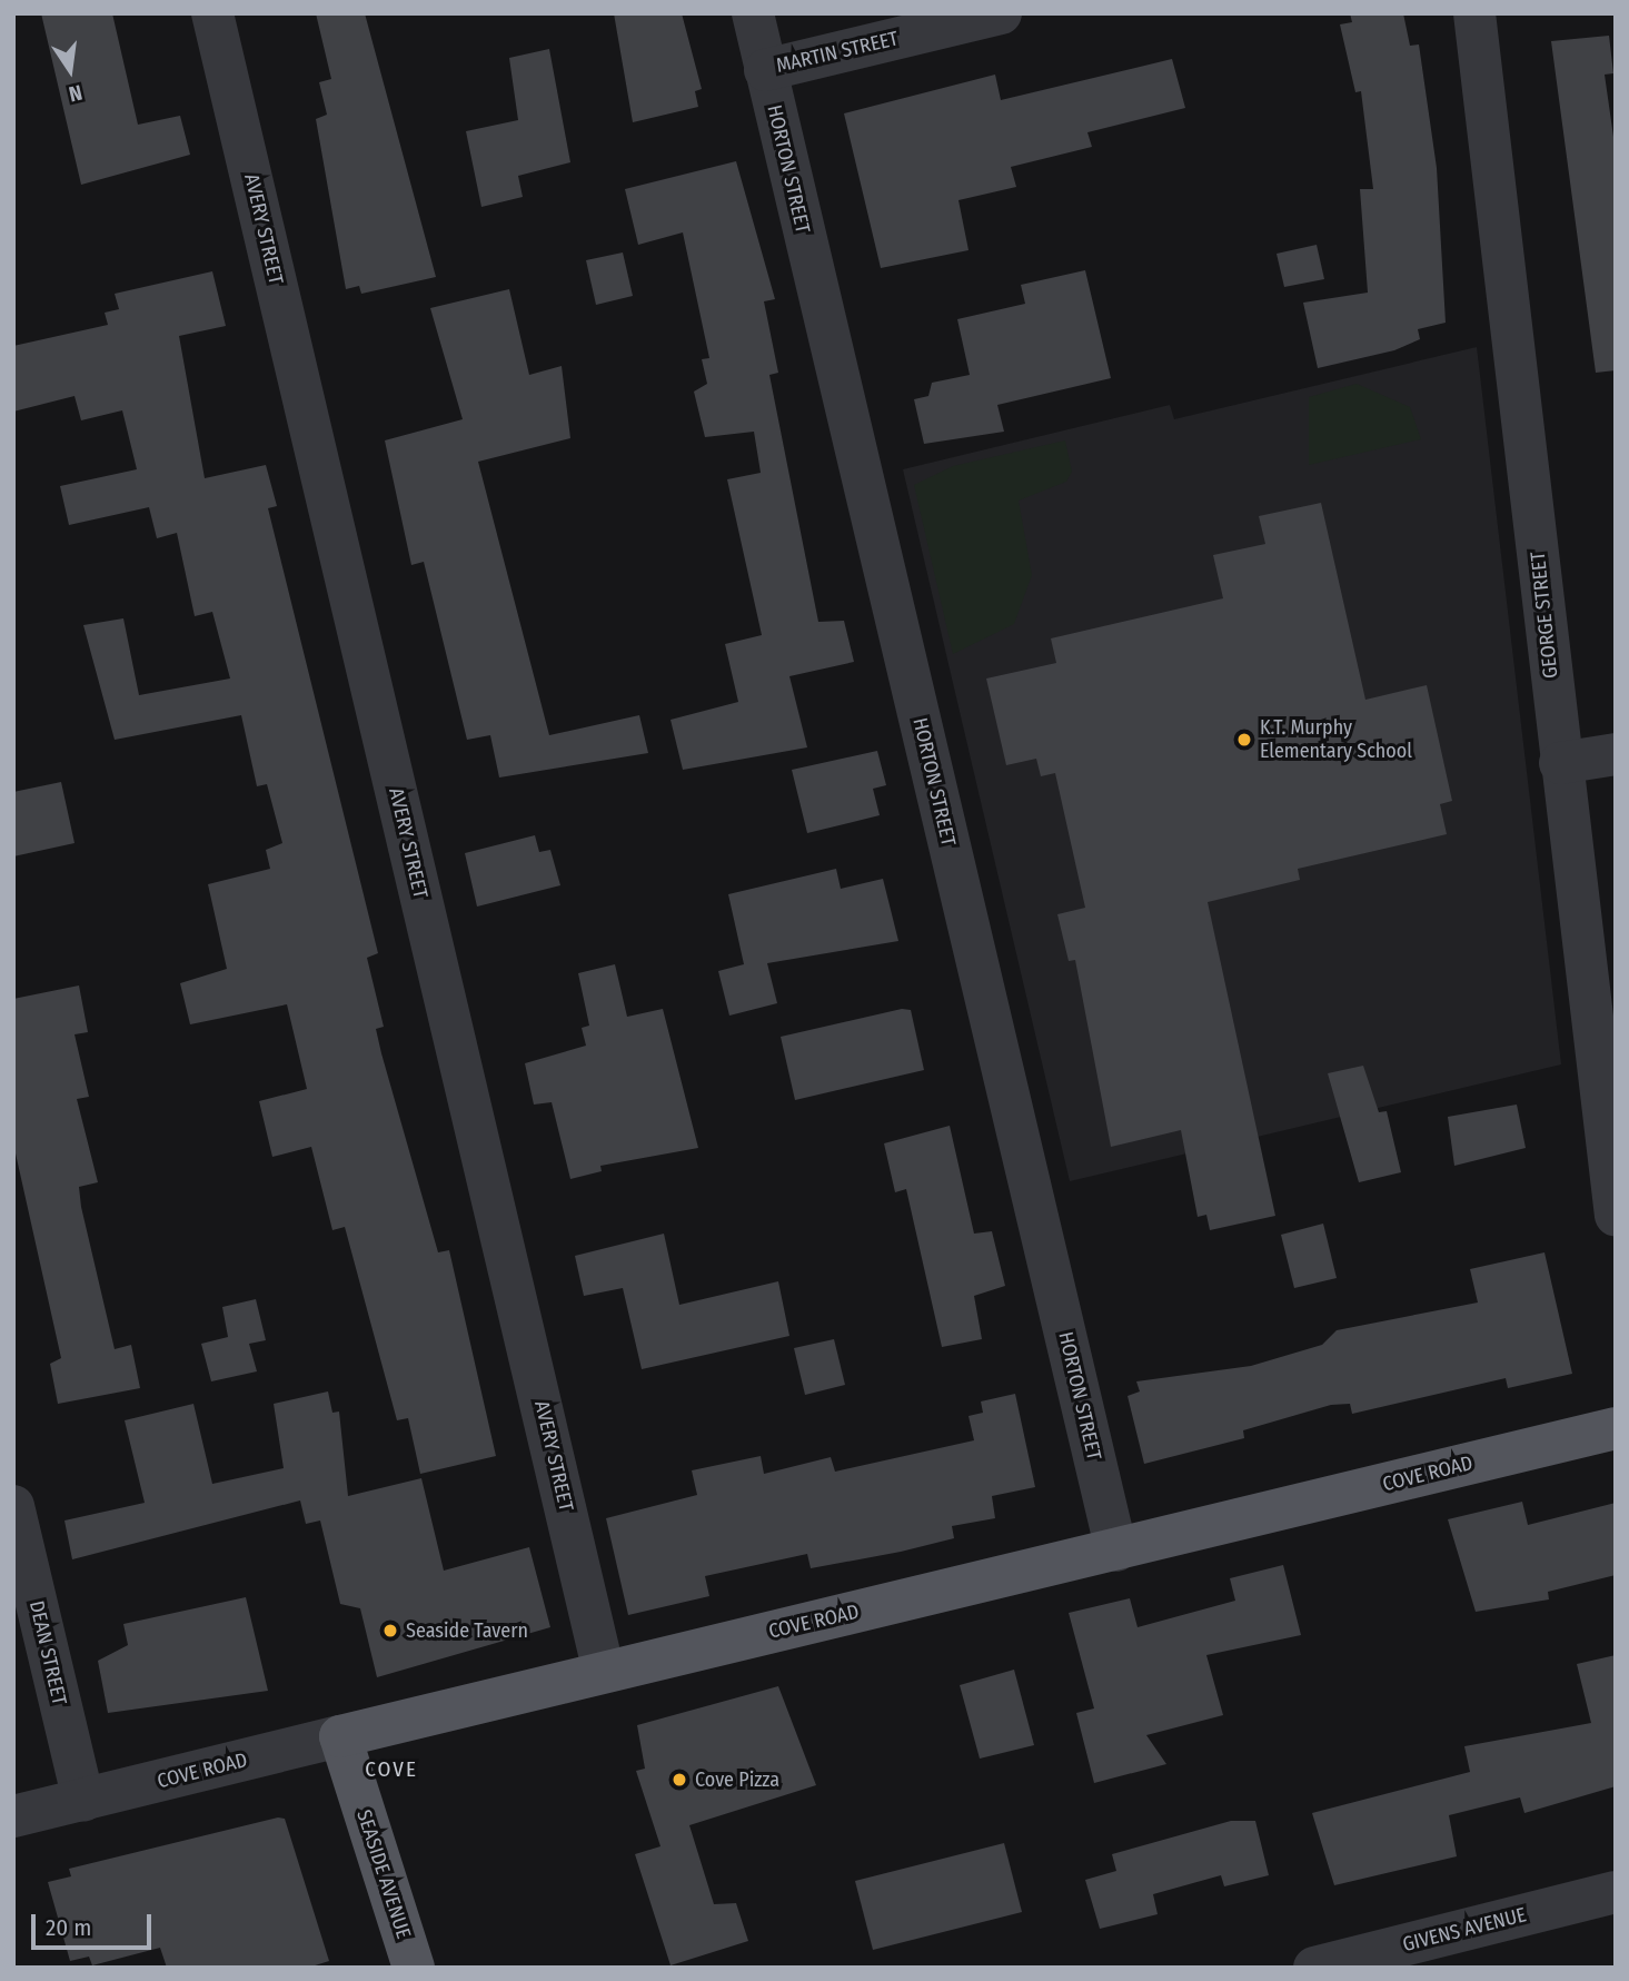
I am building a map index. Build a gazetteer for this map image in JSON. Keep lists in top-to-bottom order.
{
  "streets": {
    "main road": ["COVE ROAD", "SEASIDE AVENUE"],
    "street": [
      "MARTIN STREET",
      "HORTON STREET",
      "AVERY STREET",
      "GEORGE STREET",
      "DEAN STREET",
      "GIVENS AVENUE"
    ]
  },
  "crossings": [
    ["MARTIN STREET", "HORTON STREET"],
    ["HORTON STREET", "COVE ROAD"],
    ["AVERY STREET", "COVE ROAD"],
    ["COVE ROAD", "DEAN STREET"],
    ["COVE ROAD", "SEASIDE AVENUE"]
  ],
  "districts": ["COVE"],
  "places": ["K.T. Murphy Elementary School", "Seaside Tavern", "Cove Pizza"],
  "scale_bar": "20 m",
  "north": "bottom"
}
